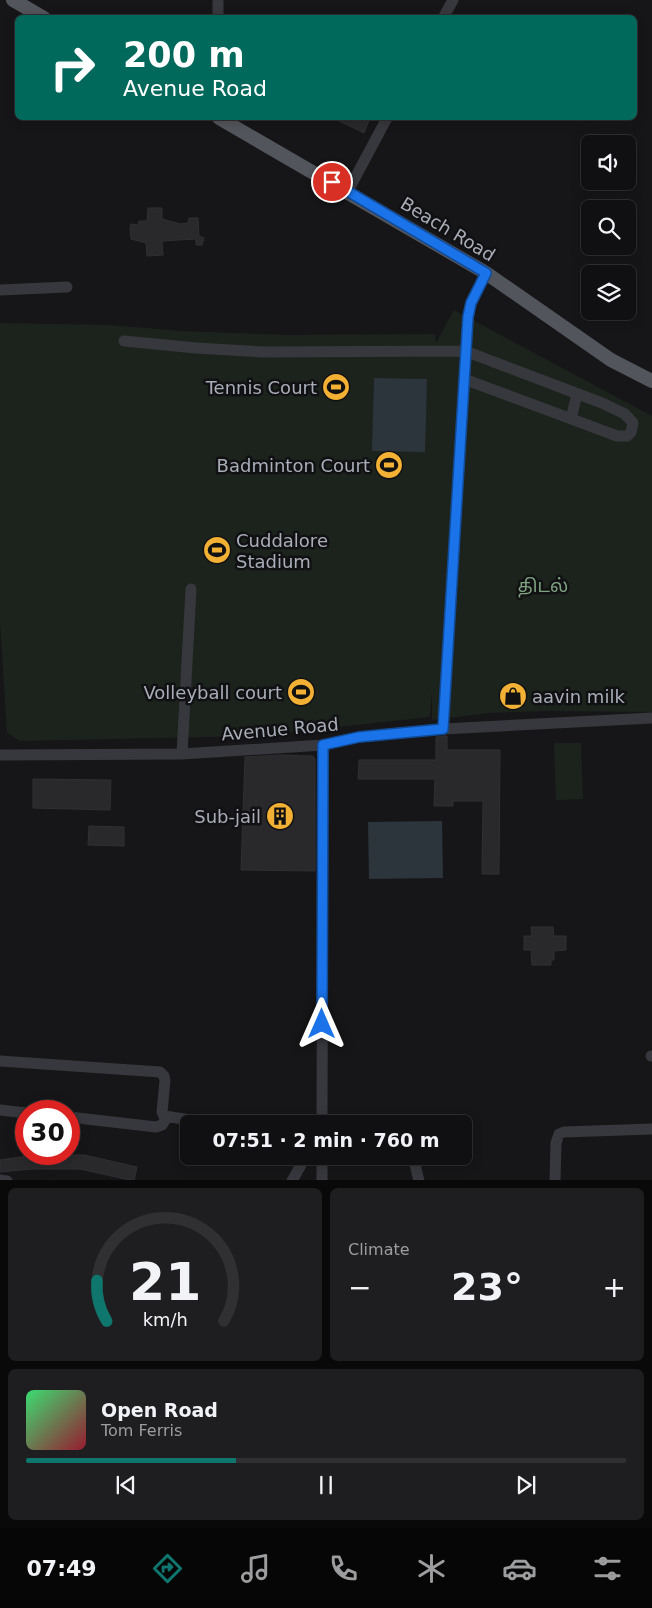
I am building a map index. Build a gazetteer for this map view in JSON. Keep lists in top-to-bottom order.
{
  "streets": {
    "main road": ["Beach Road"],
    "street": ["Avenue Road"]
  },
  "parks": ["திடல்"],
  "places": {
    "sports": [
      "Tennis Court",
      "Badminton Court",
      "Cuddalore Stadium",
      "Volleyball court"
    ],
    "shop": ["aavin milk"],
    "building": ["Sub-jail"]
  },
  "page": {
    "turn": ["200 m", "Avenue Road"],
    "limit": "30",
    "trip": "07:51 · 2 min · 760 m",
    "tile": "Climate",
    "heat": ["−", "23°", "+"],
    "song": ["Open Road", "Tom Ferris"],
    "tabs": "07:49",
    "gauge": ["21", "km/h"]
  }
}
